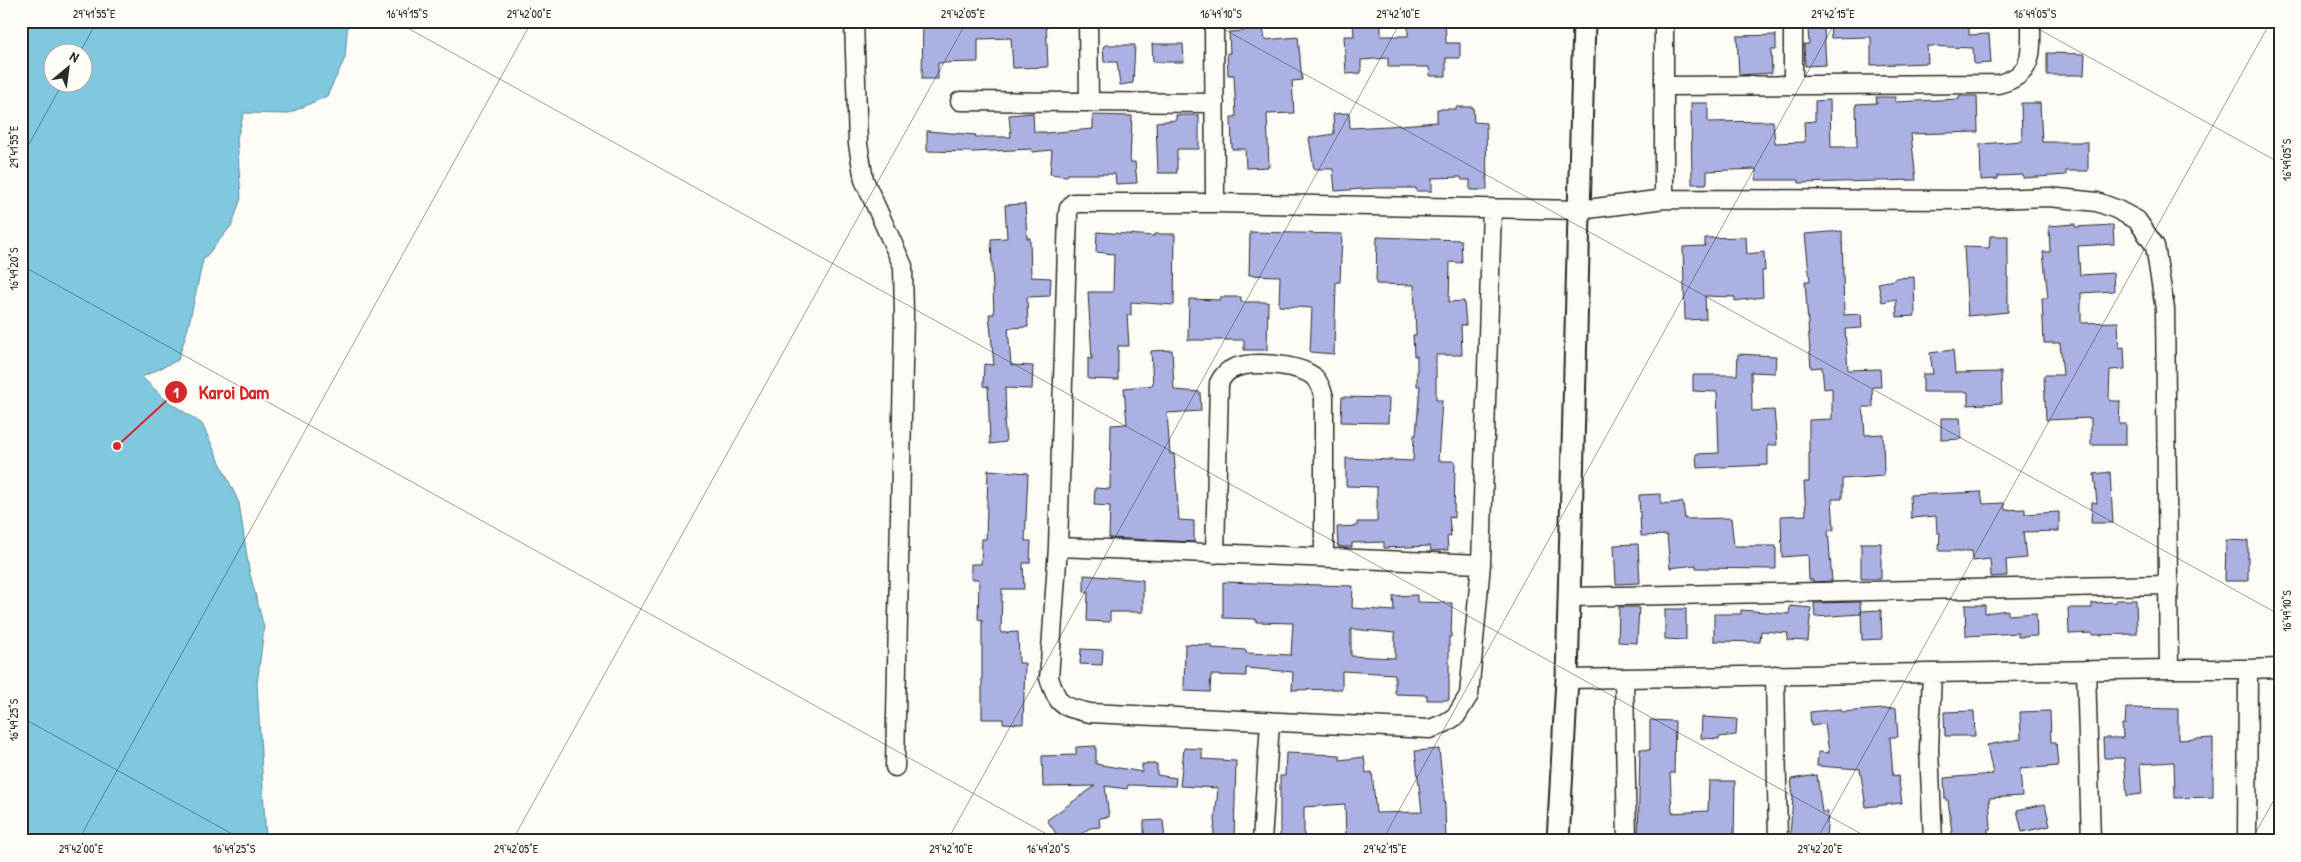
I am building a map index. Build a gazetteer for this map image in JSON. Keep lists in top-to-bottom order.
{
  "places": ["Karoi Dam"],
  "north": "top right",
  "coordinates": [
    "29°41'55\"E",
    "16°49'15\"S",
    "29°42'00\"E",
    "29°42'05\"E",
    "16°49'10\"S",
    "29°42'10\"E",
    "29°42'15\"E",
    "16°49'05\"S",
    "16°49'20\"S",
    "16°49'25\"S",
    "29°42'20\"E"
  ]
}
